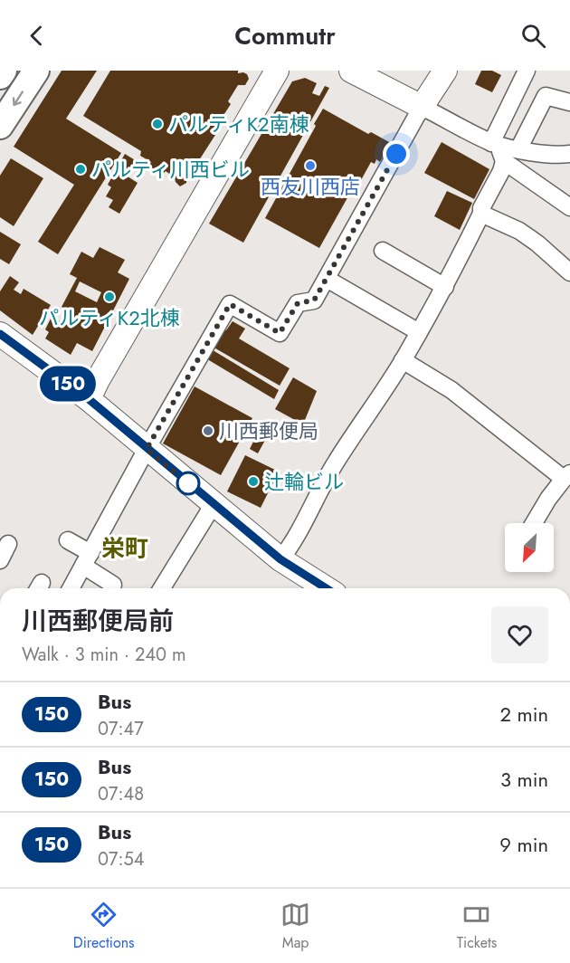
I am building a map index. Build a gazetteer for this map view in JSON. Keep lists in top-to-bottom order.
{
  "districts": ["栄町"],
  "places": [
    "パルティK2南棟",
    "西友川西店",
    "パルティ川西ビル",
    "パルティK2北棟",
    "川西郵便局",
    "辻輪ビル"
  ],
  "lines": ["bus line 150"],
  "north": "bottom left",
  "page": {
    "header": "Commutr",
    "on_map": "150",
    "heading": ["川西郵便局前", "Walk · 3 min · 240 m"],
    "list": [
      {
        "mark": "150",
        "name": "Bus",
        "note": "07:47",
        "value": "2 min"
      },
      {
        "mark": "150",
        "name": "Bus",
        "note": "07:48",
        "value": "3 min"
      },
      {
        "mark": "150",
        "name": "Bus",
        "note": "07:54",
        "value": "9 min"
      }
    ],
    "tabs": ["Directions", "Map", "Tickets"]
  }
}
